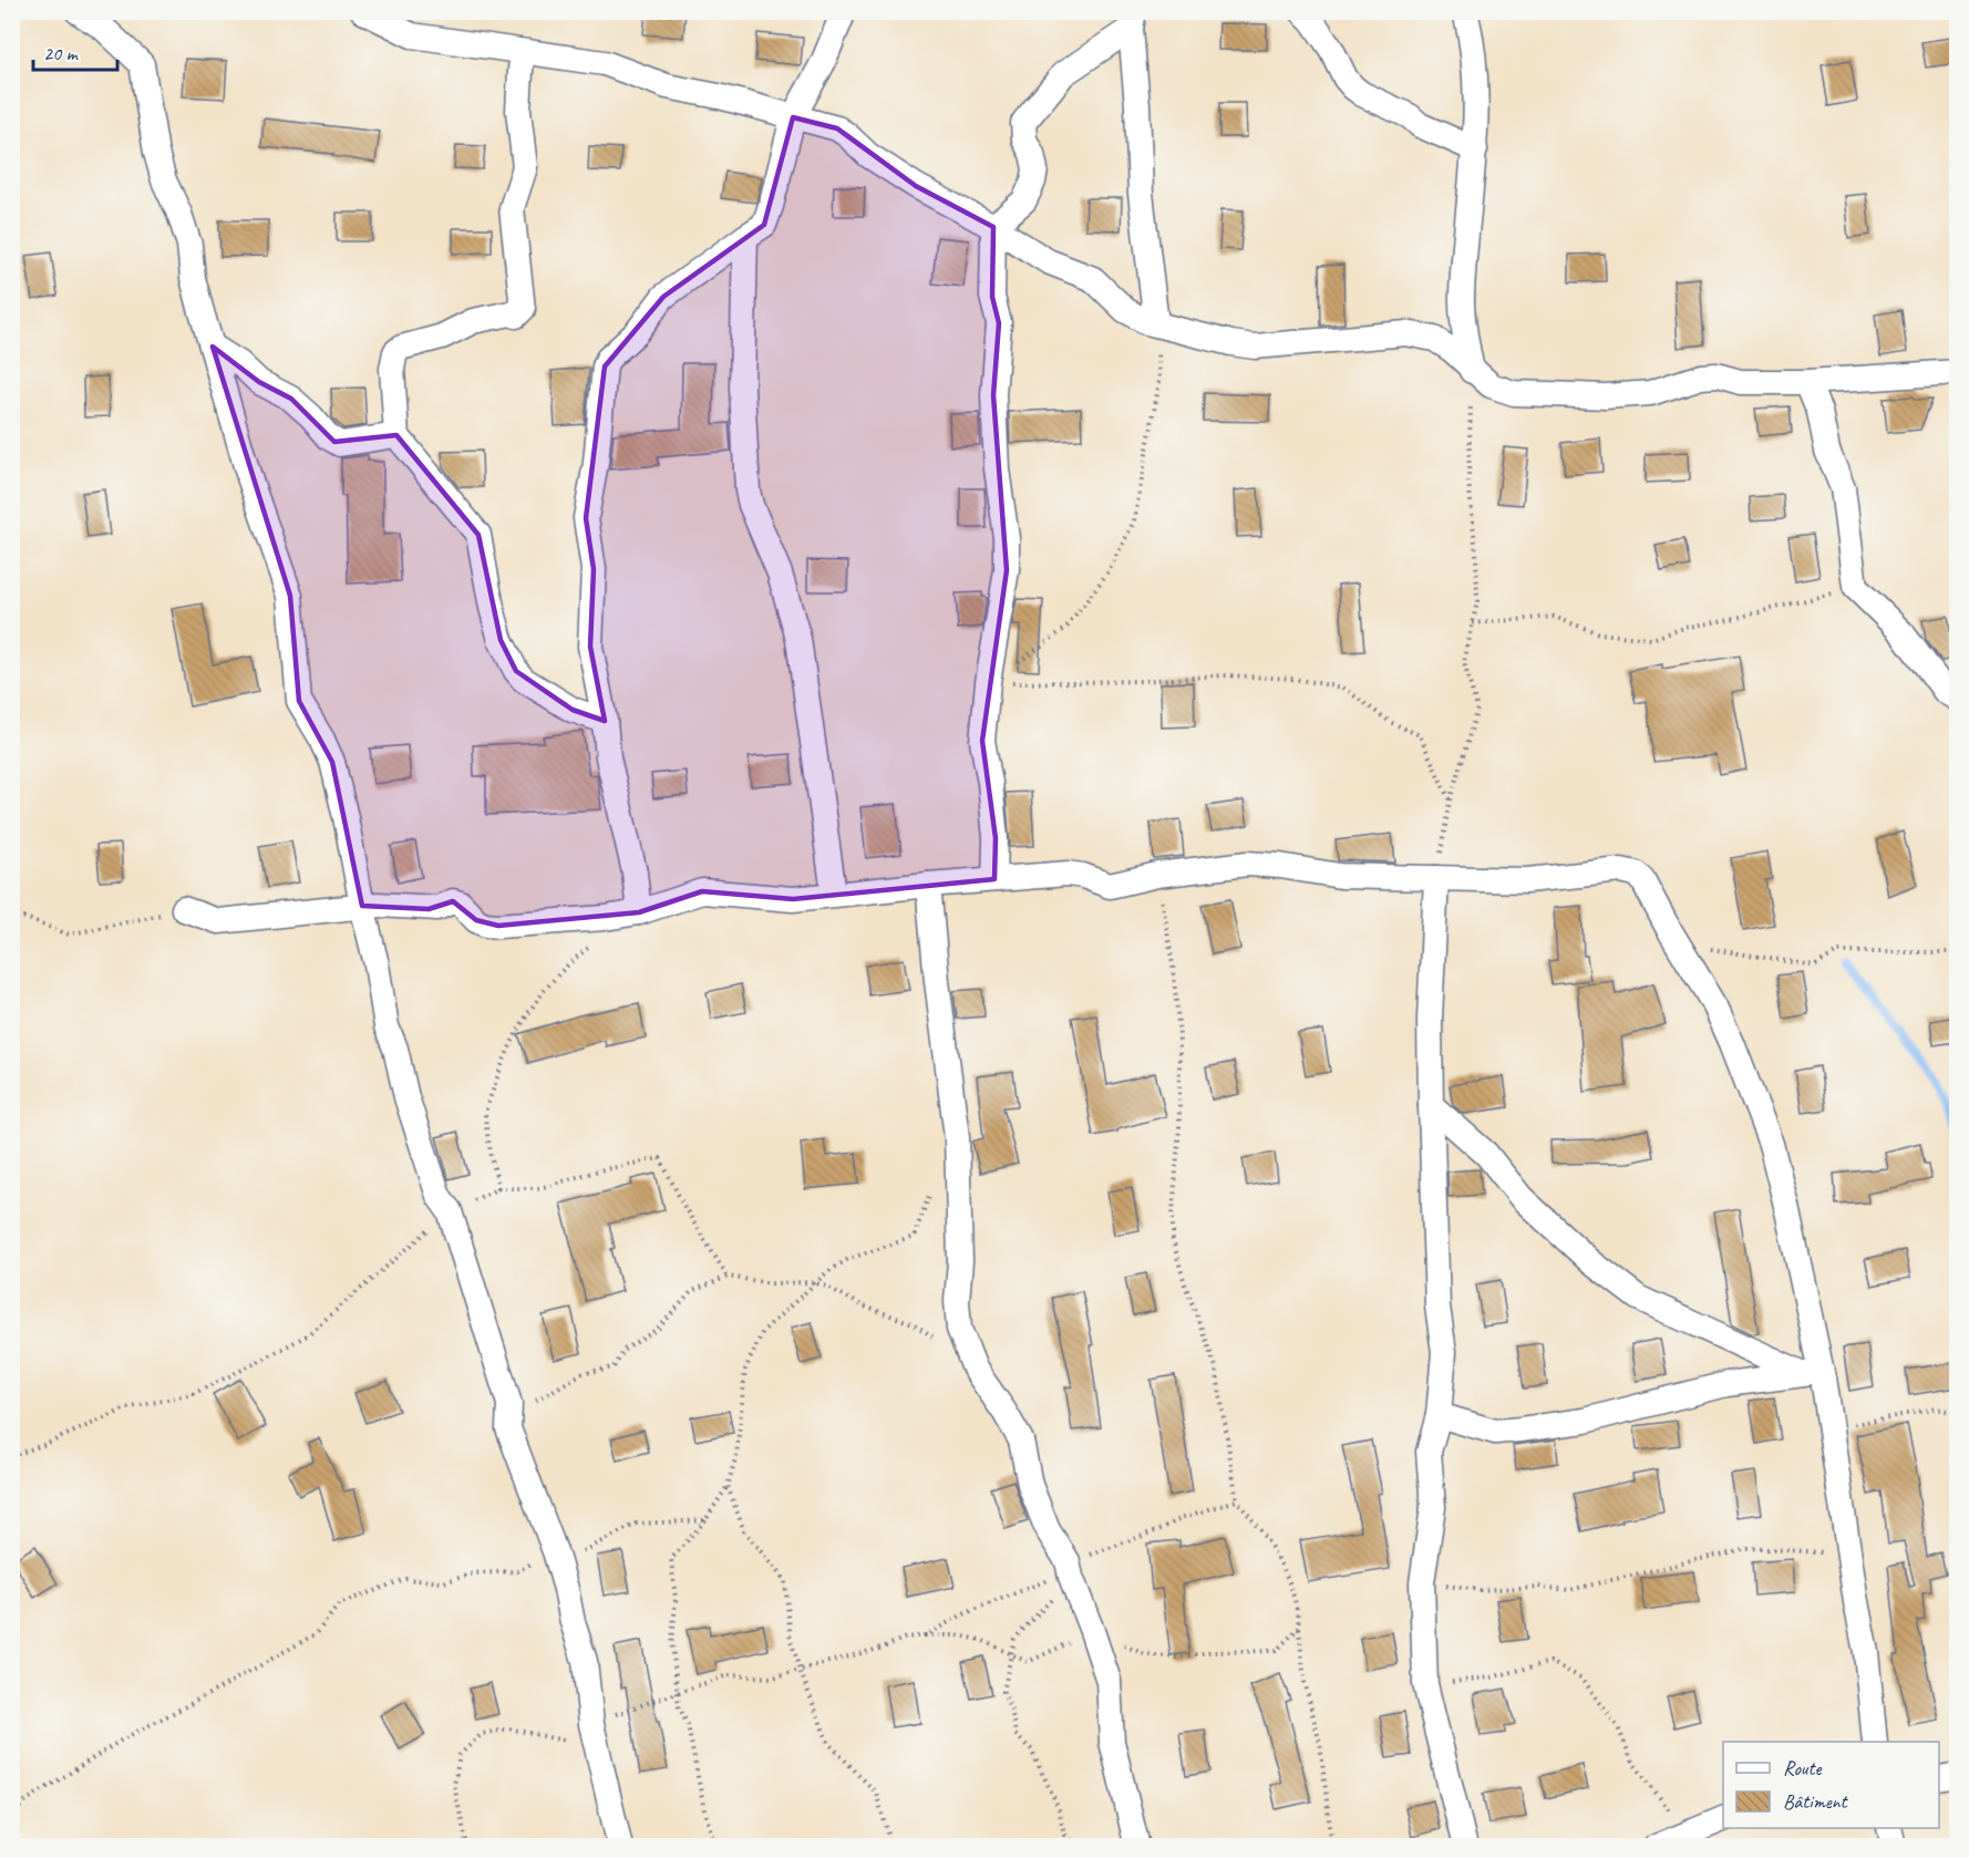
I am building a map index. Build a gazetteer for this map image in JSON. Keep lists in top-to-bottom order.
{
  "legend": ["Route", "Bâtiment"],
  "scale_bar": "20 m"
}
